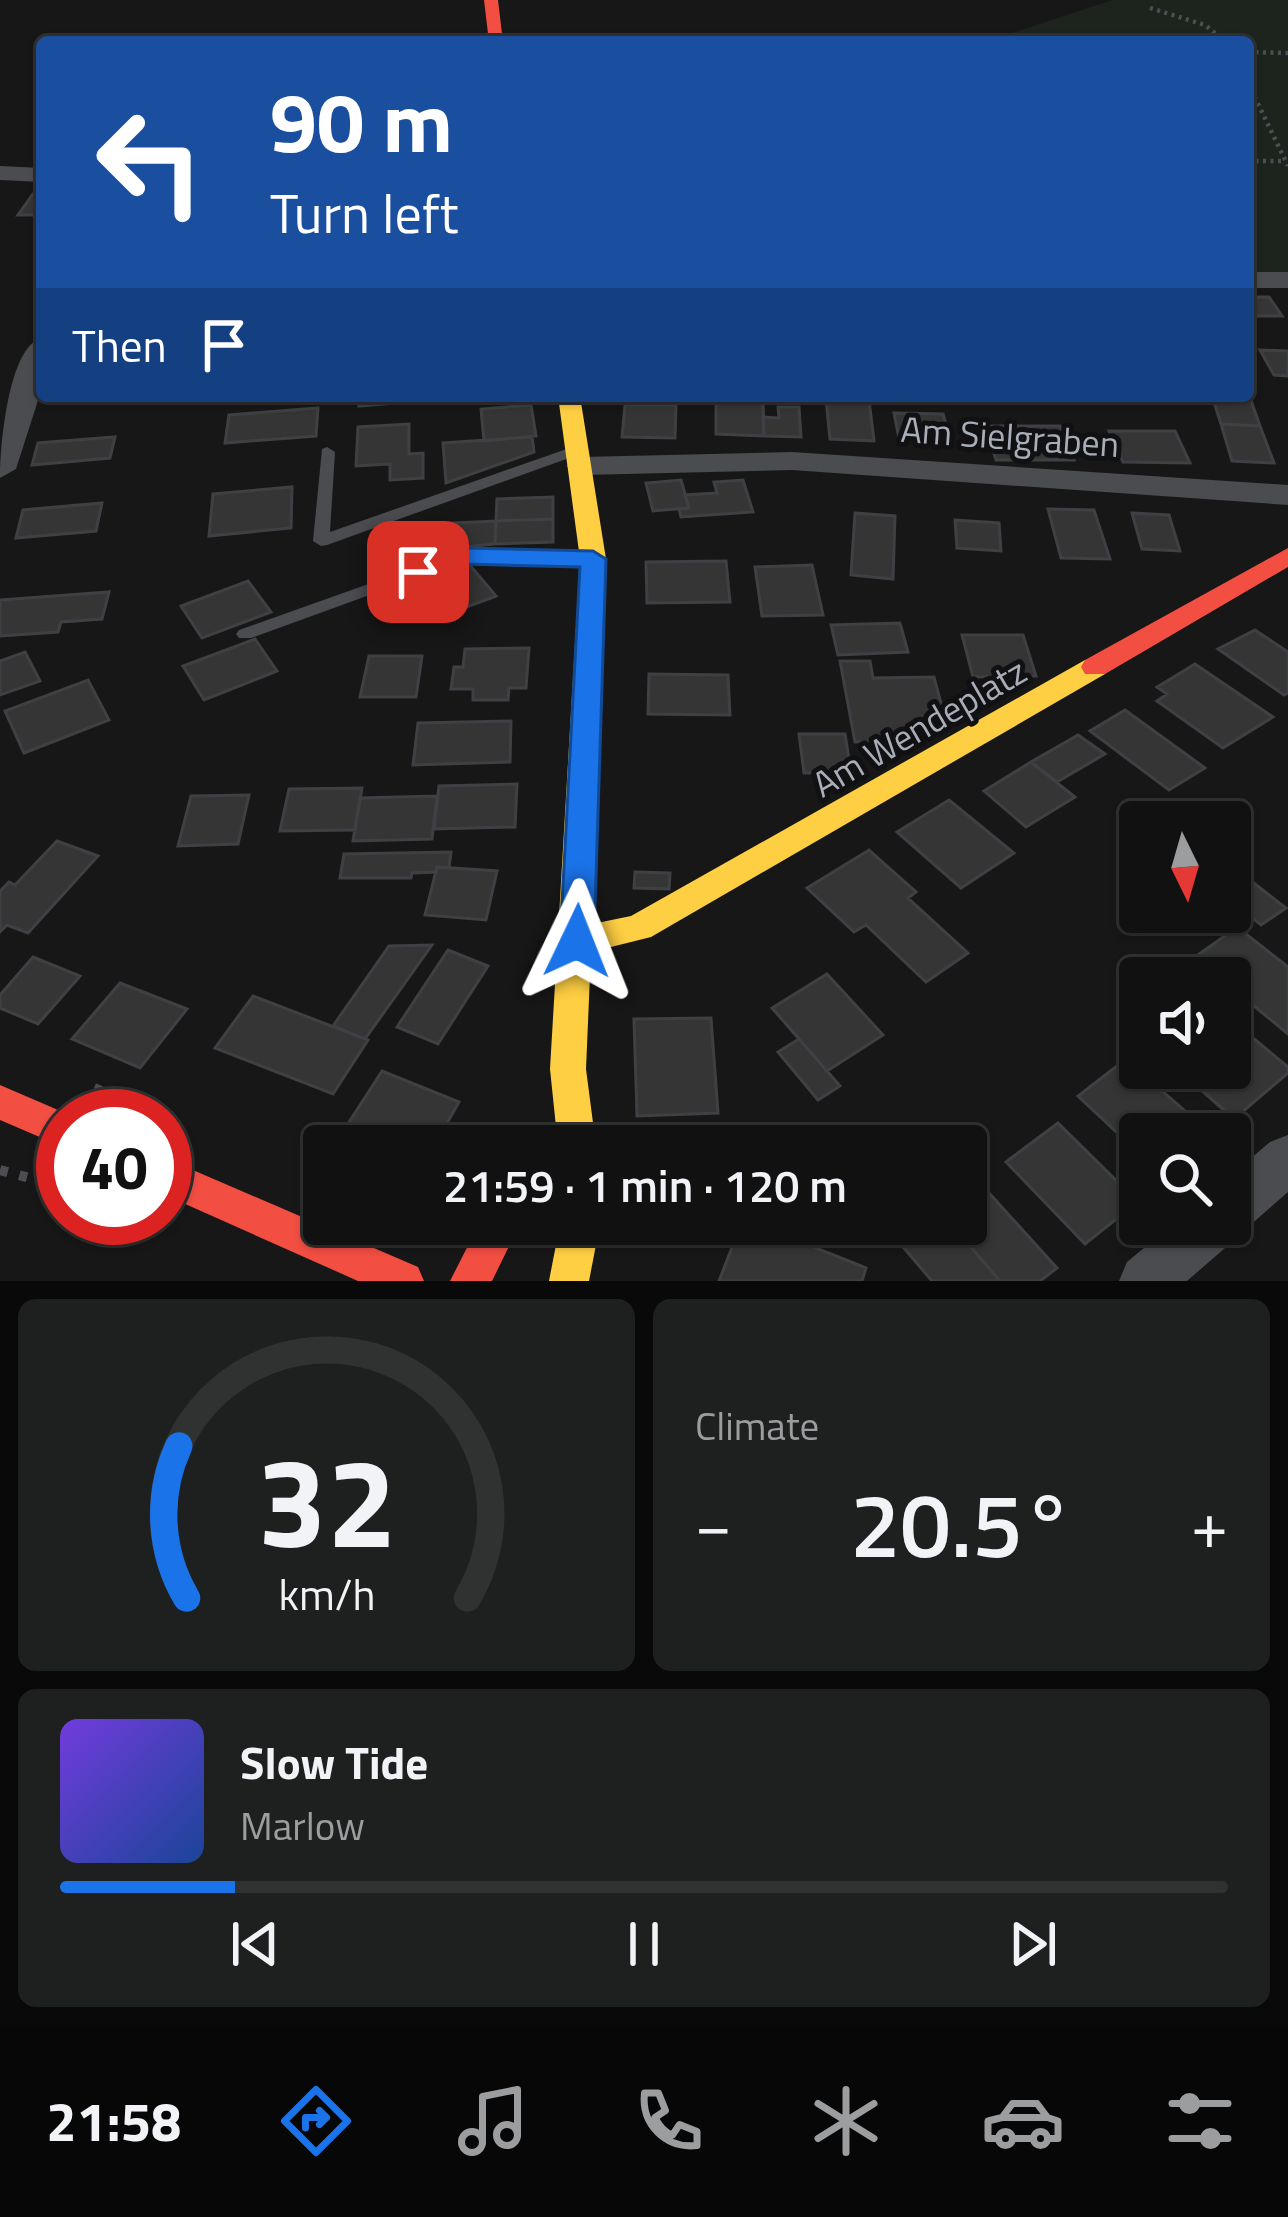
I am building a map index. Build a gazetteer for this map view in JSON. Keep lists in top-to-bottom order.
{
  "streets": {
    "street": ["Am Sielgraben", "Am Wendeplatz"]
  },
  "north": "bottom",
  "page": {
    "turn": ["90 m", "Turn left"],
    "then": "Then",
    "limit": "40",
    "trip": "21:59 · 1 min · 120 m",
    "tile": "Climate",
    "heat": ["−", "20.5°", "+"],
    "song": ["Slow Tide", "Marlow"],
    "tabs": "21:58",
    "gauge": ["32", "km/h"]
  }
}
